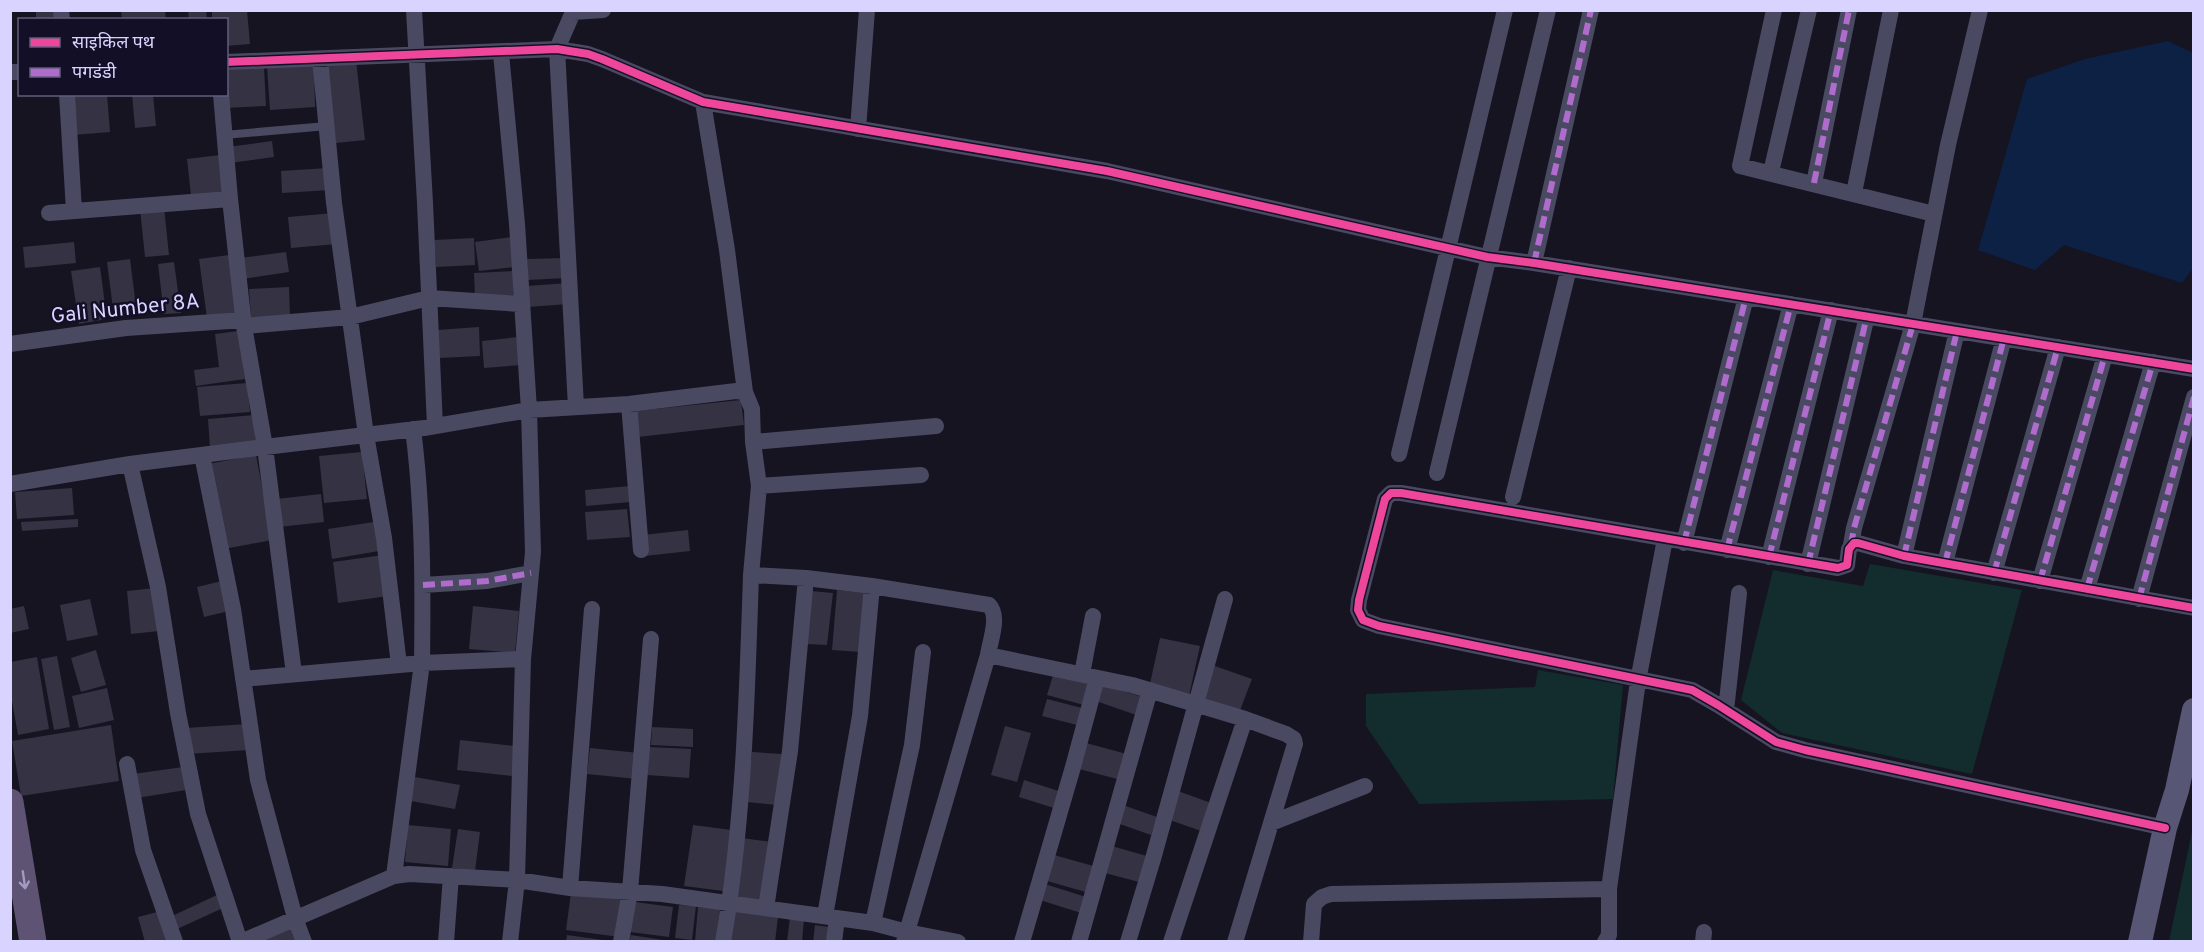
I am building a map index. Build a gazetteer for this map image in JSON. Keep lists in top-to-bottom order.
{
  "streets": {
    "street": ["Gali Number 8A"]
  },
  "legend": ["साइकिल पथ", "पगडंडी"]
}
